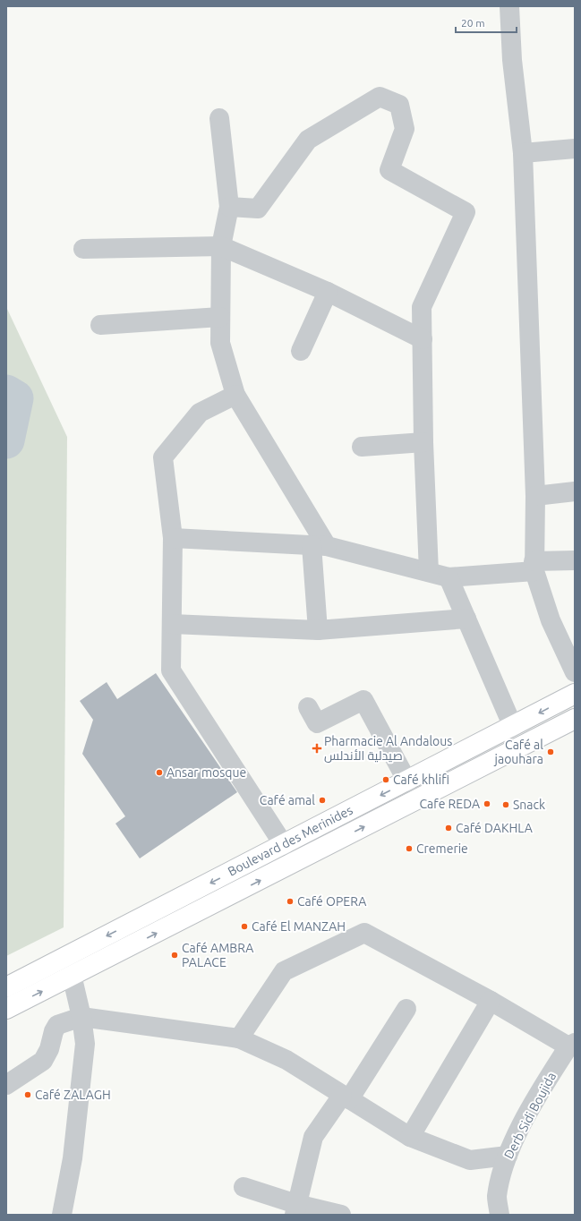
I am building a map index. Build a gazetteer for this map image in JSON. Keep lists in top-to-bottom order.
{
  "streets": {
    "main road": ["Boulevard des Merinides"],
    "street": ["Derb Sidi Boujida"]
  },
  "places": {
    "health": ["Pharmacie Al Andalous صيدلية الأندلس"],
    "other": [
      "Café al jaouhara",
      "Ansar mosque",
      "Café khlifi",
      "Café amal",
      "Cafe REDA",
      "Snack",
      "Café DAKHLA",
      "Cremerie",
      "Café OPERA",
      "Café El MANZAH",
      "Café AMBRA PALACE",
      "Café ZALAGH"
    ]
  },
  "scale_bar": "20 m"
}
